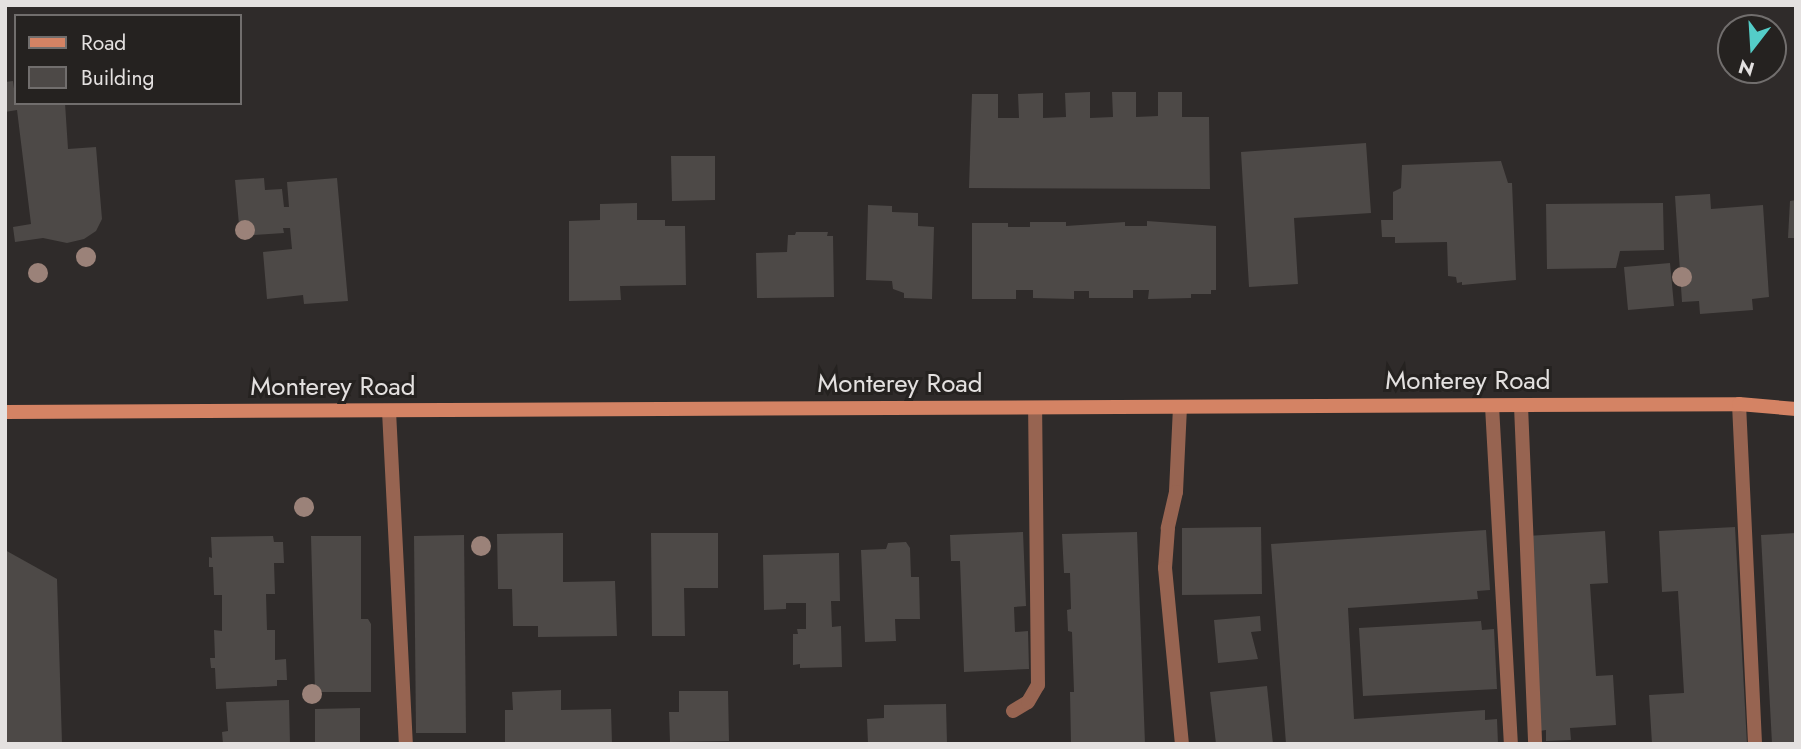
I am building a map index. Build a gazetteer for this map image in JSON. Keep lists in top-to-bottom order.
{
  "streets": {
    "street": ["Monterey Road"]
  },
  "legend": ["Road", "Building"],
  "north": "bottom"
}
